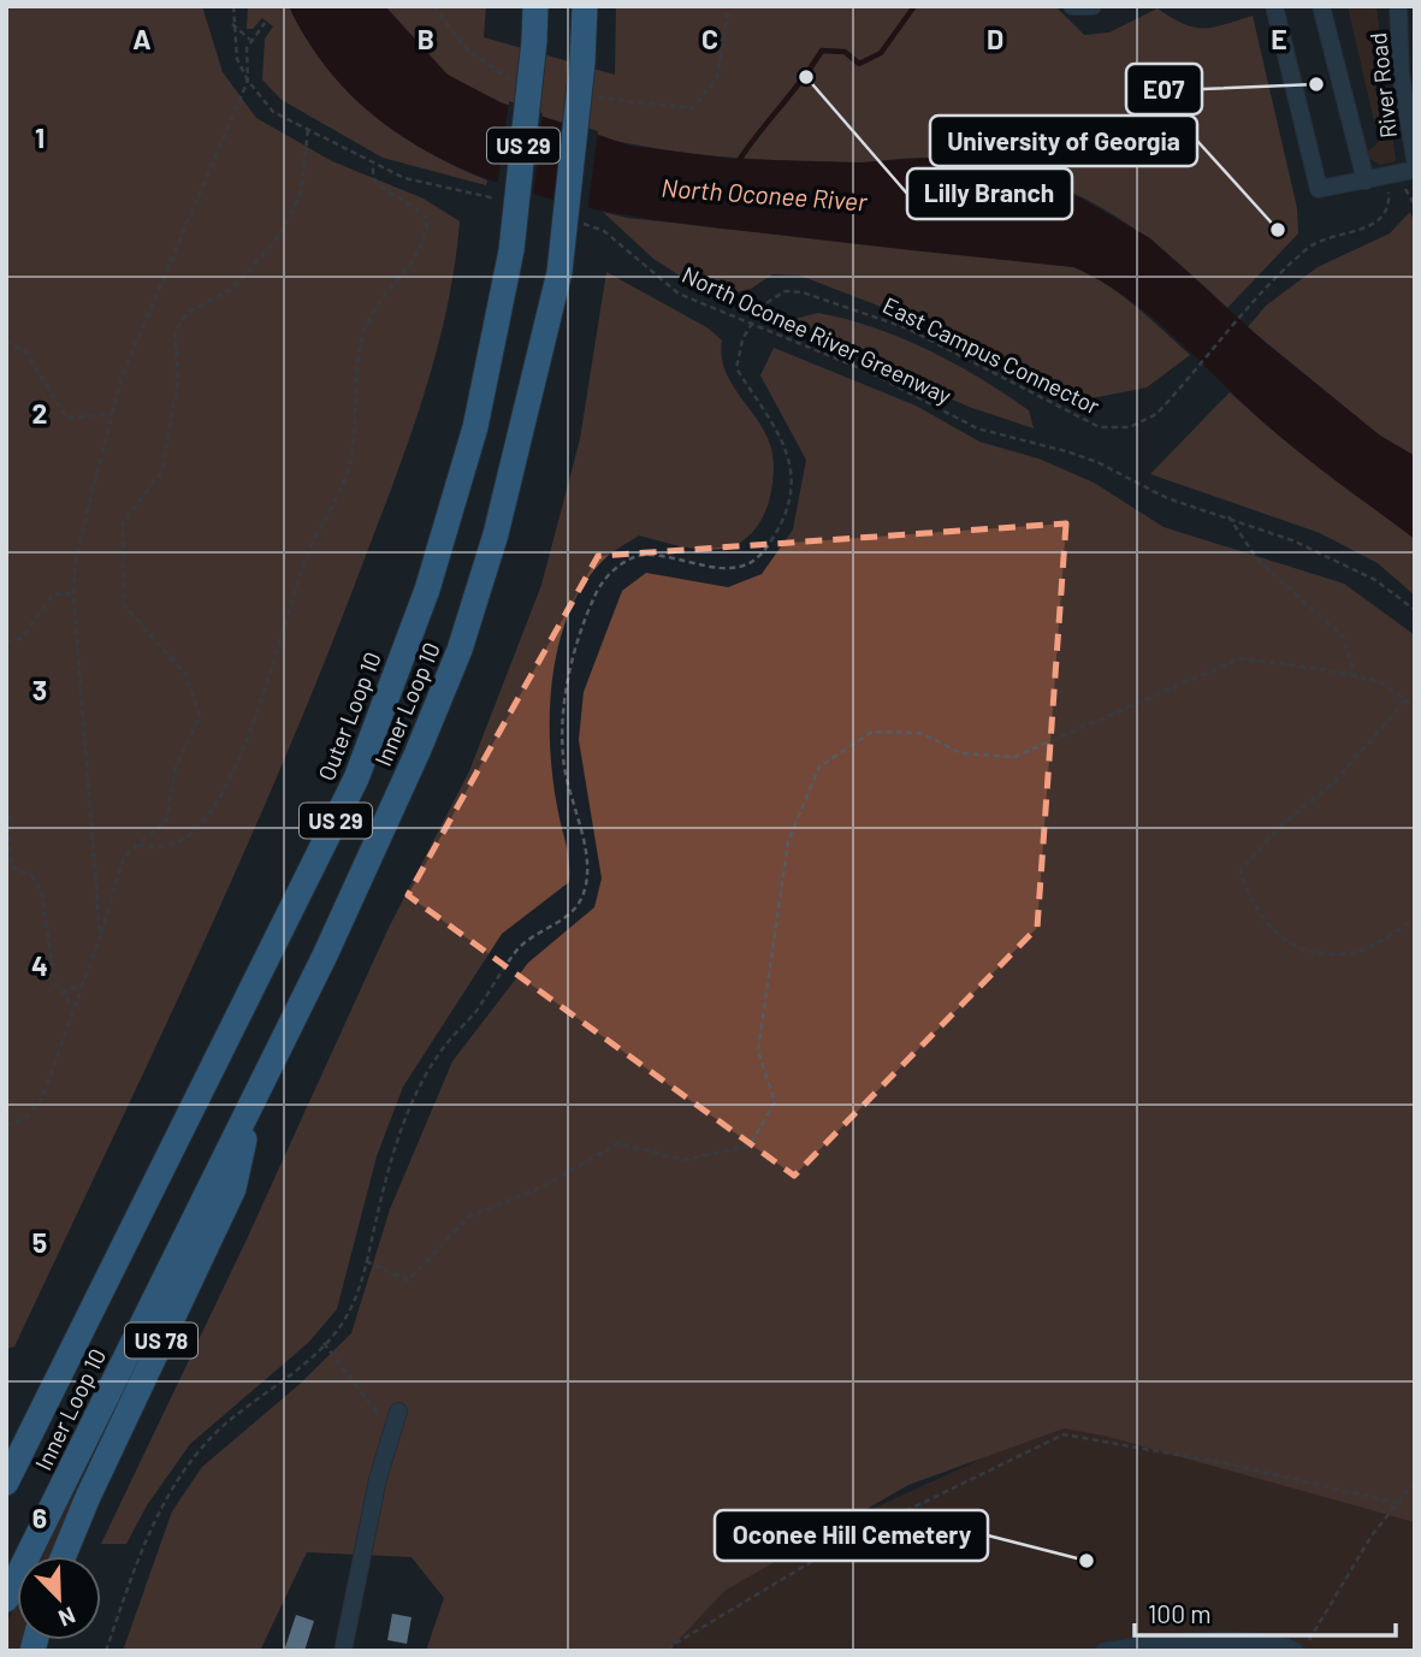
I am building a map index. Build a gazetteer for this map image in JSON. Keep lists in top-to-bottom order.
{
  "streets": {
    "highway": [
      "US 29",
      "Inner Loop 10",
      "Outer Loop 10",
      "US 78"
    ],
    "street": ["River Road"],
    "path": ["North Oconee River Greenway", "East Campus Connector"]
  },
  "crossings": [
    ["North Oconee River Greenway", "East Campus Connector"],
    ["Inner Loop 10", "US 78"]
  ],
  "water": ["North Oconee River"],
  "places": [
    "Lilly Branch",
    "E07",
    "University of Georgia",
    "Oconee Hill Cemetery"
  ],
  "scale_bar": "100 m",
  "north": "bottom right",
  "grid": {
    "columns": [
      "A",
      "B",
      "C",
      "D",
      "E"
    ],
    "rows": [
      "1",
      "2",
      "3",
      "4",
      "5",
      "6"
    ]
  }
}
